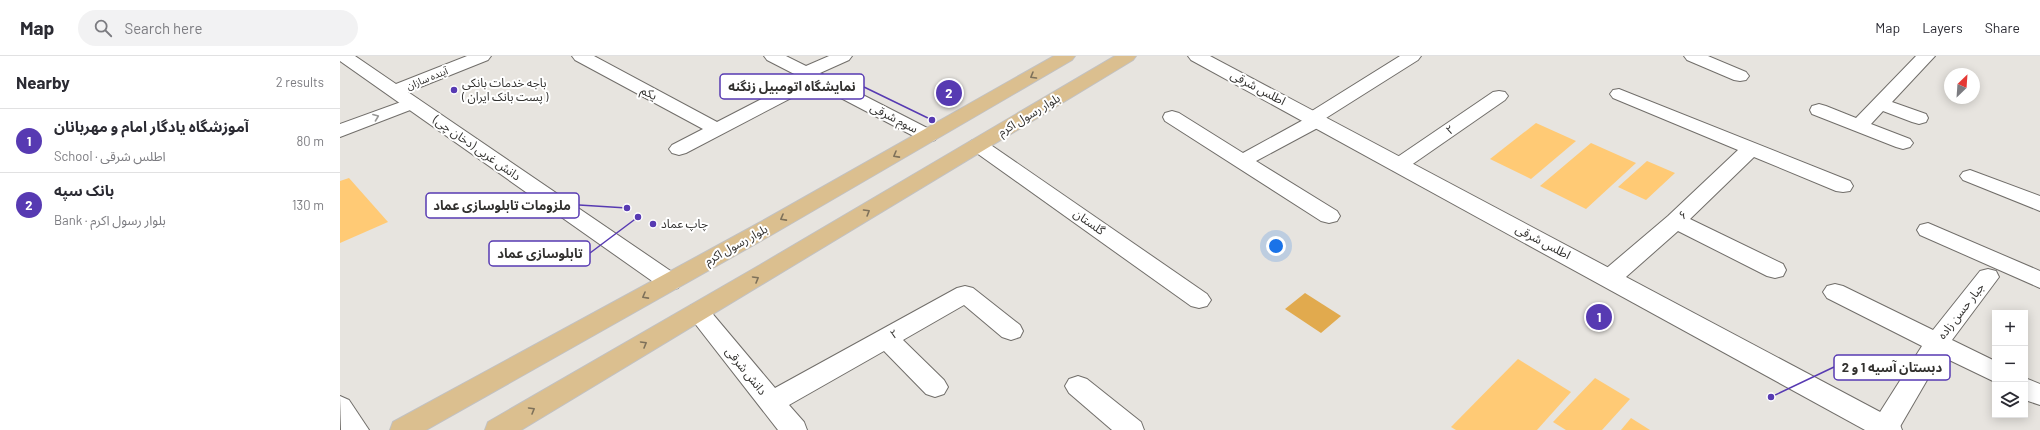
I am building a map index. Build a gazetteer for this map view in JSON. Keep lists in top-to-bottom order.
{
  "streets": {
    "main road": ["بلوار رسول اکرم"],
    "street": [
      "آینده سازان",
      "اطلس شرقی",
      "یکم",
      "سوم شرقی",
      "۲",
      "دانش غربی (دخان چی)",
      "۶",
      "گلستان",
      "جبار حسن زاده",
      "دانش شرقی"
    ]
  },
  "crossings": [
    ["آینده سازان", "دانش غربی (دخان چی)"],
    ["اطلس شرقی", "۲"],
    ["اطلس شرقی", "۶"],
    ["اطلس شرقی", "جبار حسن زاده"],
    ["بلوار رسول اکرم", "سوم شرقی"],
    ["بلوار رسول اکرم", "دانش غربی (دخان چی)"],
    ["بلوار رسول اکرم", "گلستان"],
    ["بلوار رسول اکرم", "دانش شرقی"],
    ["۲", "دانش شرقی"]
  ],
  "places": [
    "باجه خدمات بانکی ( پست بانک ایران )",
    "نمایشگاه اتومبیل زنگنه",
    "ملزومات تابلوسازی عماد",
    "تابلوسازی عماد",
    "چاپ عماد",
    "دبستان آسیه 1 و 2"
  ],
  "north": "top right",
  "page": {
    "header": "Map",
    "search": "Search here",
    "nav": ["Map", "Layers", "Share"],
    "heading": ["Nearby", "2 results"],
    "pins": ["2", "1"],
    "list": [
      {
        "mark": "1",
        "name": "آموزشگاه یادگار امام و مهربانان",
        "note": "School · اطلس شرقی",
        "value": "80 m"
      },
      {
        "mark": "2",
        "name": "بانک سپه",
        "note": "Bank · بلوار رسول اکرم",
        "value": "130 m"
      }
    ],
    "map_buttons": ["+", "−"]
  }
}
